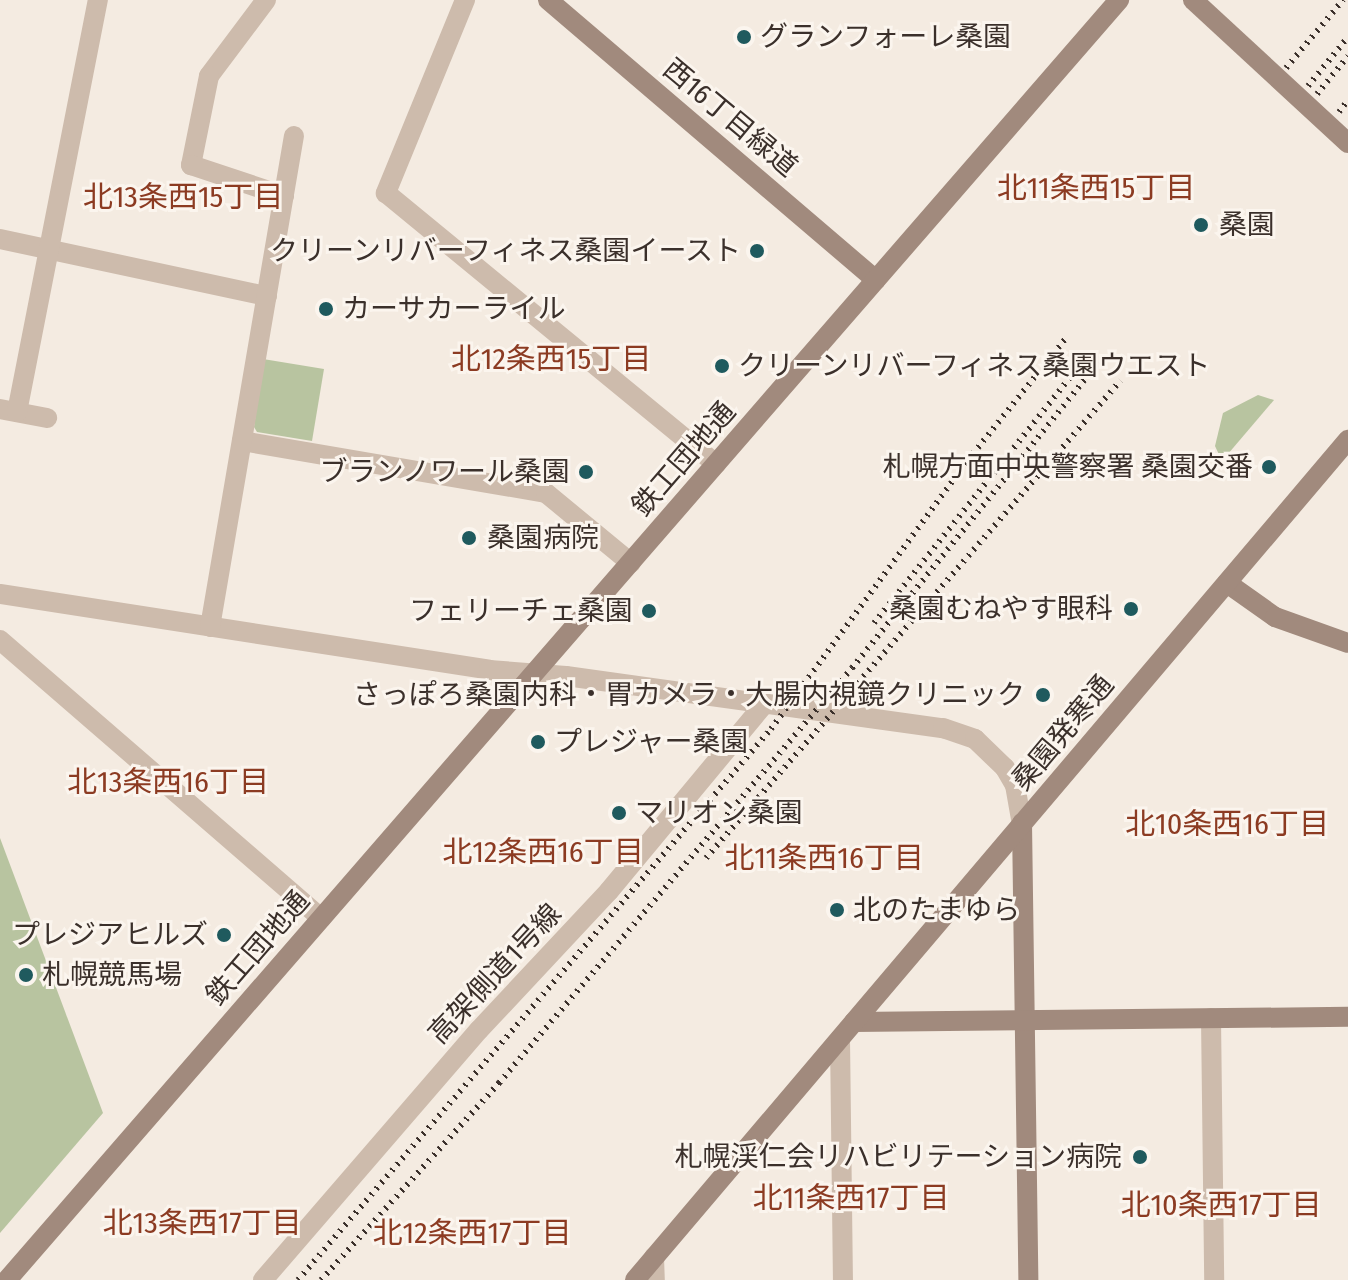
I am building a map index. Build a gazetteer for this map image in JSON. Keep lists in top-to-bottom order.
{
  "streets": {
    "street": [
      "西16丁目緑道",
      "鉄工団地通",
      "桑園発寒通",
      "高架側道1号線"
    ]
  },
  "crossings": [
    ["西16丁目緑道", "鉄工団地通"]
  ],
  "districts": [
    "北11条西15丁目",
    "北13条西15丁目",
    "北12条西15丁目",
    "北13条西16丁目",
    "北10条西16丁目",
    "北12条西16丁目",
    "北11条西16丁目",
    "北11条西17丁目",
    "北10条西17丁目",
    "北13条西17丁目",
    "北12条西17丁目"
  ],
  "places": [
    "グランフォーレ桑園",
    "桑園",
    "クリーンリバーフィネス桑園イースト",
    "カーサカーライル",
    "クリーンリバーフィネス桑園ウエスト",
    "札幌方面中央警察署 桑園交番",
    "ブランノワール桑園",
    "桑園病院",
    "桑園むねやす眼科",
    "フェリーチェ桑園",
    "さっぽろ桑園内科・胃カメラ・大腸内視鏡クリニック",
    "プレジャー桑園",
    "マリオン桑園",
    "北のたまゆら",
    "プレジアヒルズ",
    "札幌競馬場",
    "札幌渓仁会リハビリテーション病院"
  ]
}
